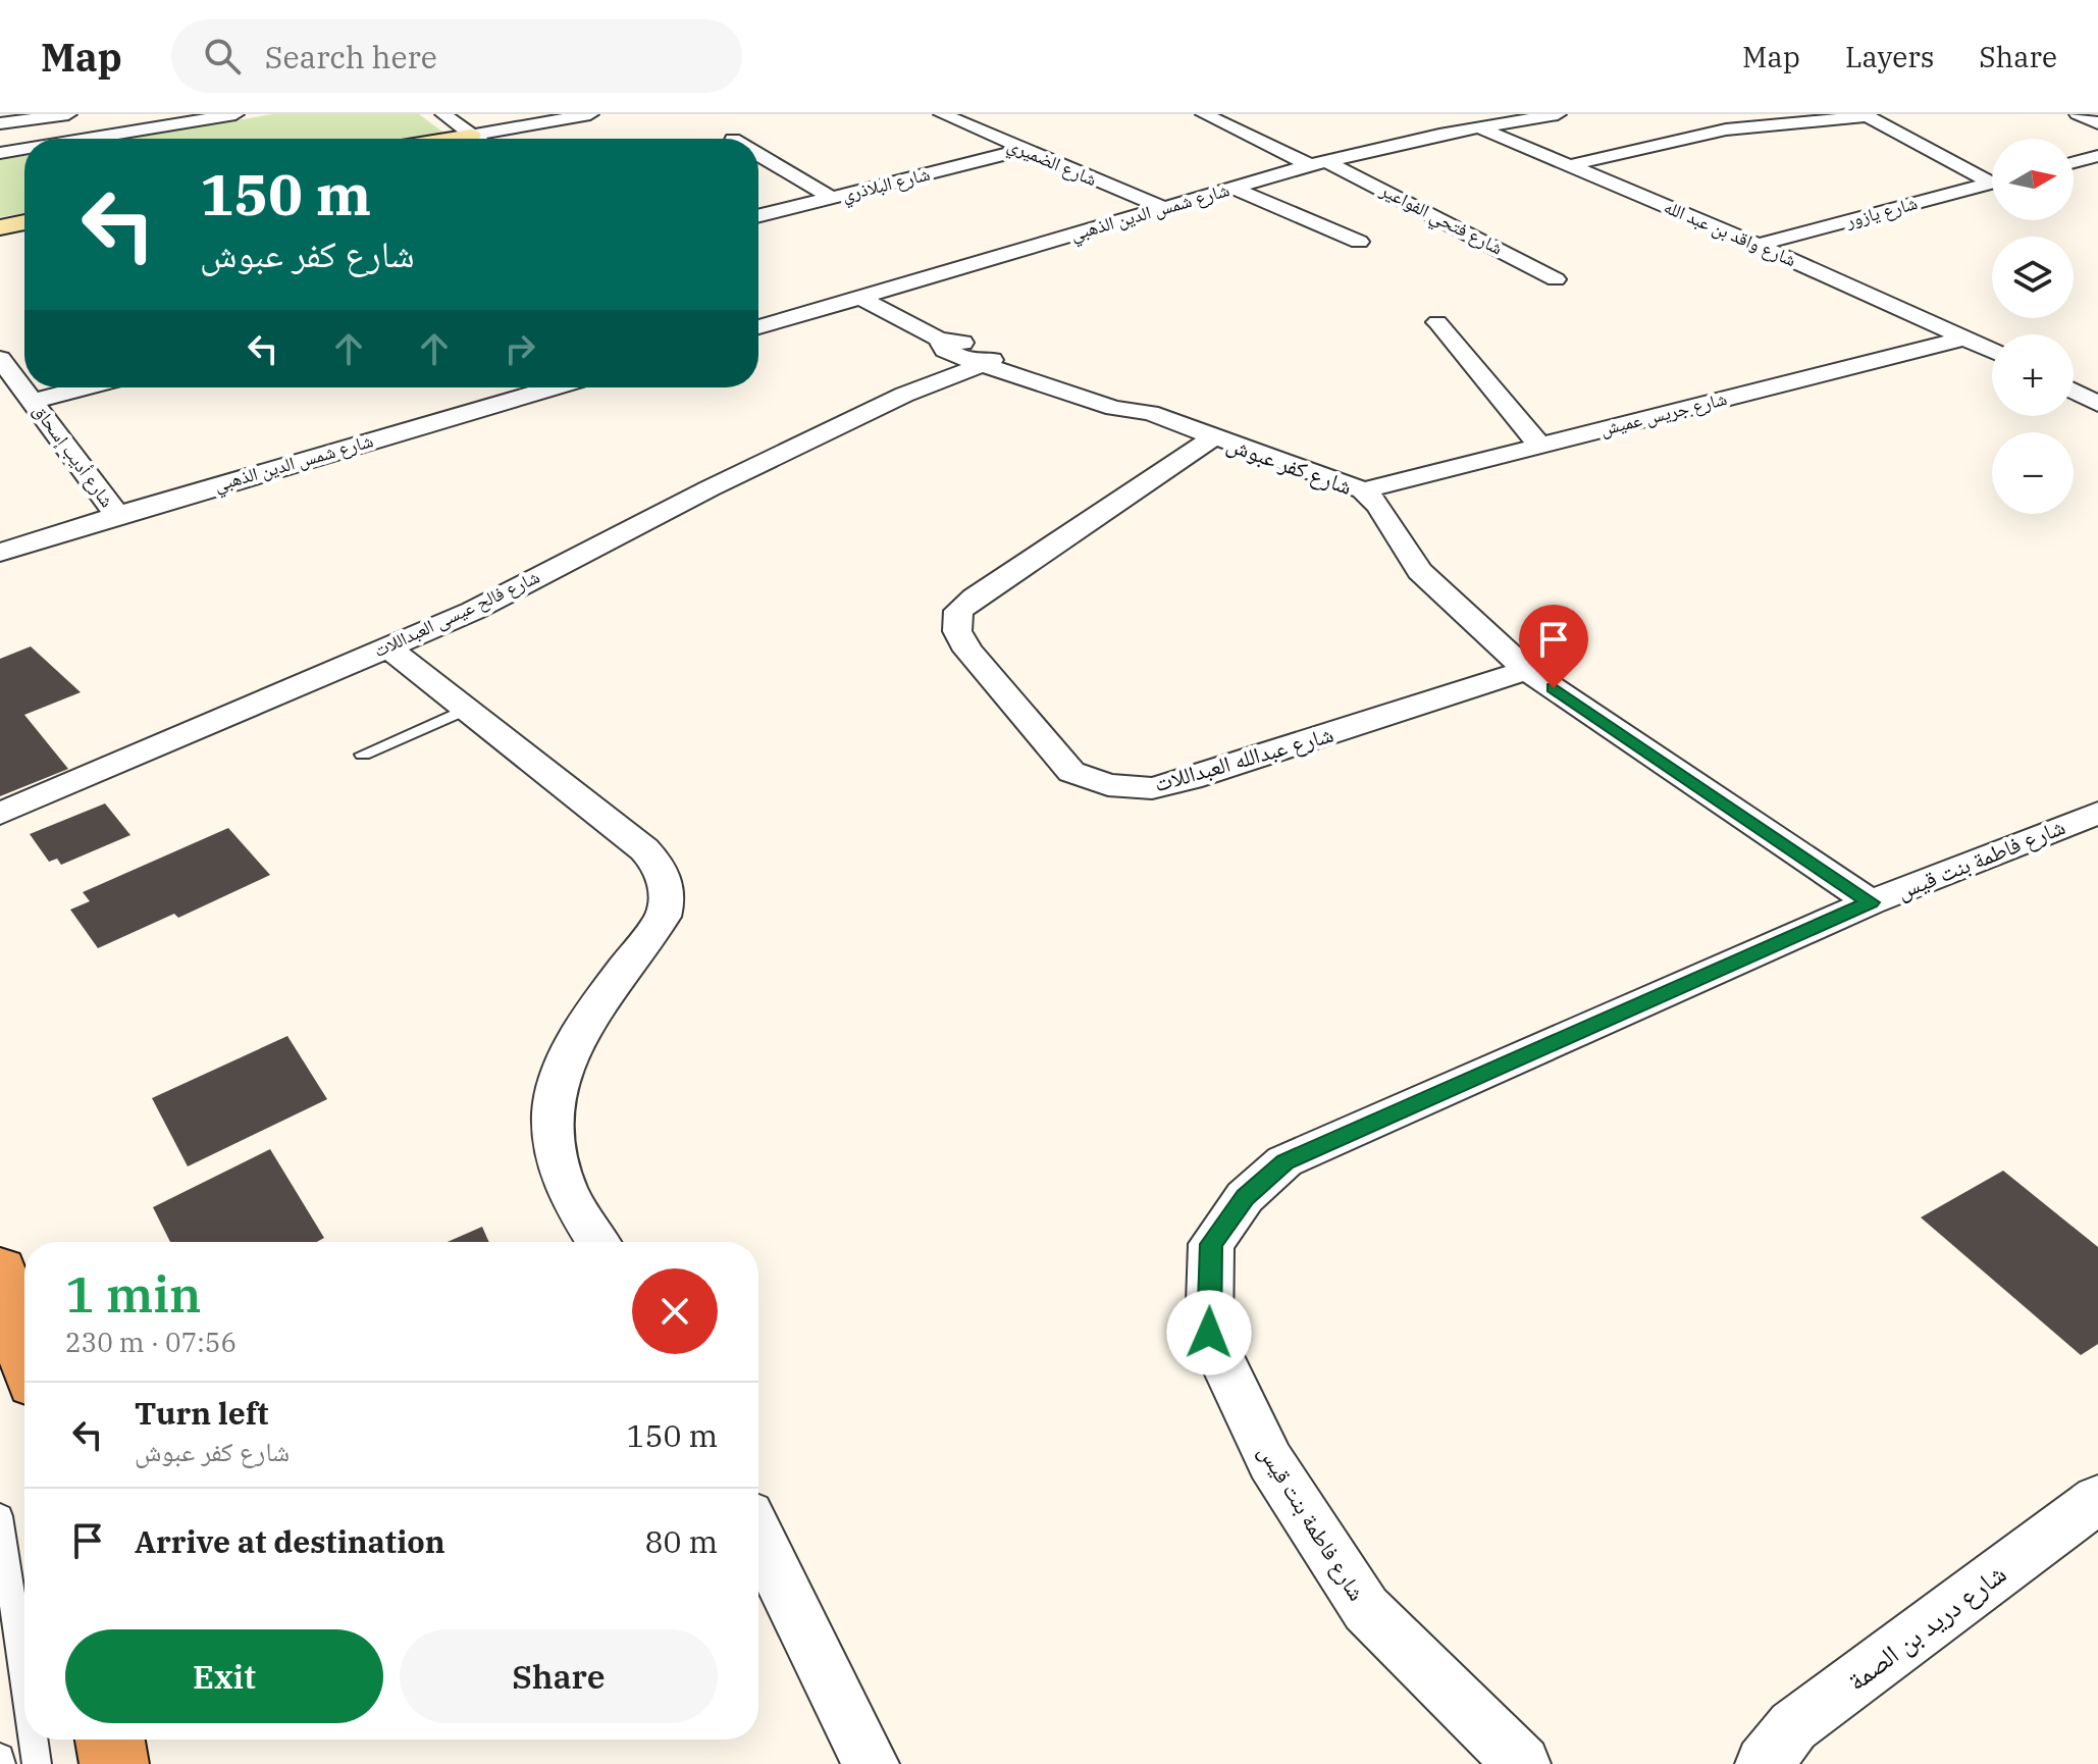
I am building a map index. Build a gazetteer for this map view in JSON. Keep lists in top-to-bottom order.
{
  "streets": {
    "street": [
      "شارع الضميري",
      "شارع البلاذري",
      "شارع شمس الدين الذهبي",
      "شارع يازور",
      "شارع فتحي الفواعير",
      "شارع واقد بن عبد الله",
      "شارع جريس عميش",
      "شارع أديب إسحاق",
      "شارع كفر عبوش",
      "شارع فالح عيسى العبداللات",
      "شارع عبدالله العبداللات",
      "شارع فاطمة بنت قيس",
      "شارع دريد بن الصمة"
    ]
  },
  "crossings": [
    ["شارع الضميري", "شارع البلاذري"],
    ["شارع الضميري", "شارع شمس الدين الذهبي"],
    ["شارع شمس الدين الذهبي", "شارع فتحي الفواعير"],
    ["شارع شمس الدين الذهبي", "شارع واقد بن عبد الله"],
    ["شارع شمس الدين الذهبي", "شارع أديب إسحاق"],
    ["شارع شمس الدين الذهبي", "شارع كفر عبوش"],
    ["شارع يازور", "شارع واقد بن عبد الله"],
    ["شارع واقد بن عبد الله", "شارع جريس عميش"],
    ["شارع جريس عميش", "شارع كفر عبوش"],
    ["شارع كفر عبوش", "شارع فالح عيسى العبداللات"],
    ["شارع كفر عبوش", "شارع عبدالله العبداللات"],
    ["شارع كفر عبوش", "شارع فاطمة بنت قيس"]
  ],
  "north": "right",
  "page": {
    "header": "Map",
    "search": "Search here",
    "nav": ["Map", "Layers", "Share"],
    "map_buttons": ["+", "−"],
    "turn": ["150 m", "شارع كفر عبوش"],
    "heading": ["1 min", "230 m · 07:56"],
    "list": [
      {
        "name": "Turn left",
        "note": "شارع كفر عبوش",
        "value": "150 m"
      },
      {
        "name": "Arrive at destination",
        "value": "80 m"
      }
    ],
    "buttons": ["Exit", "Share"]
  }
}
